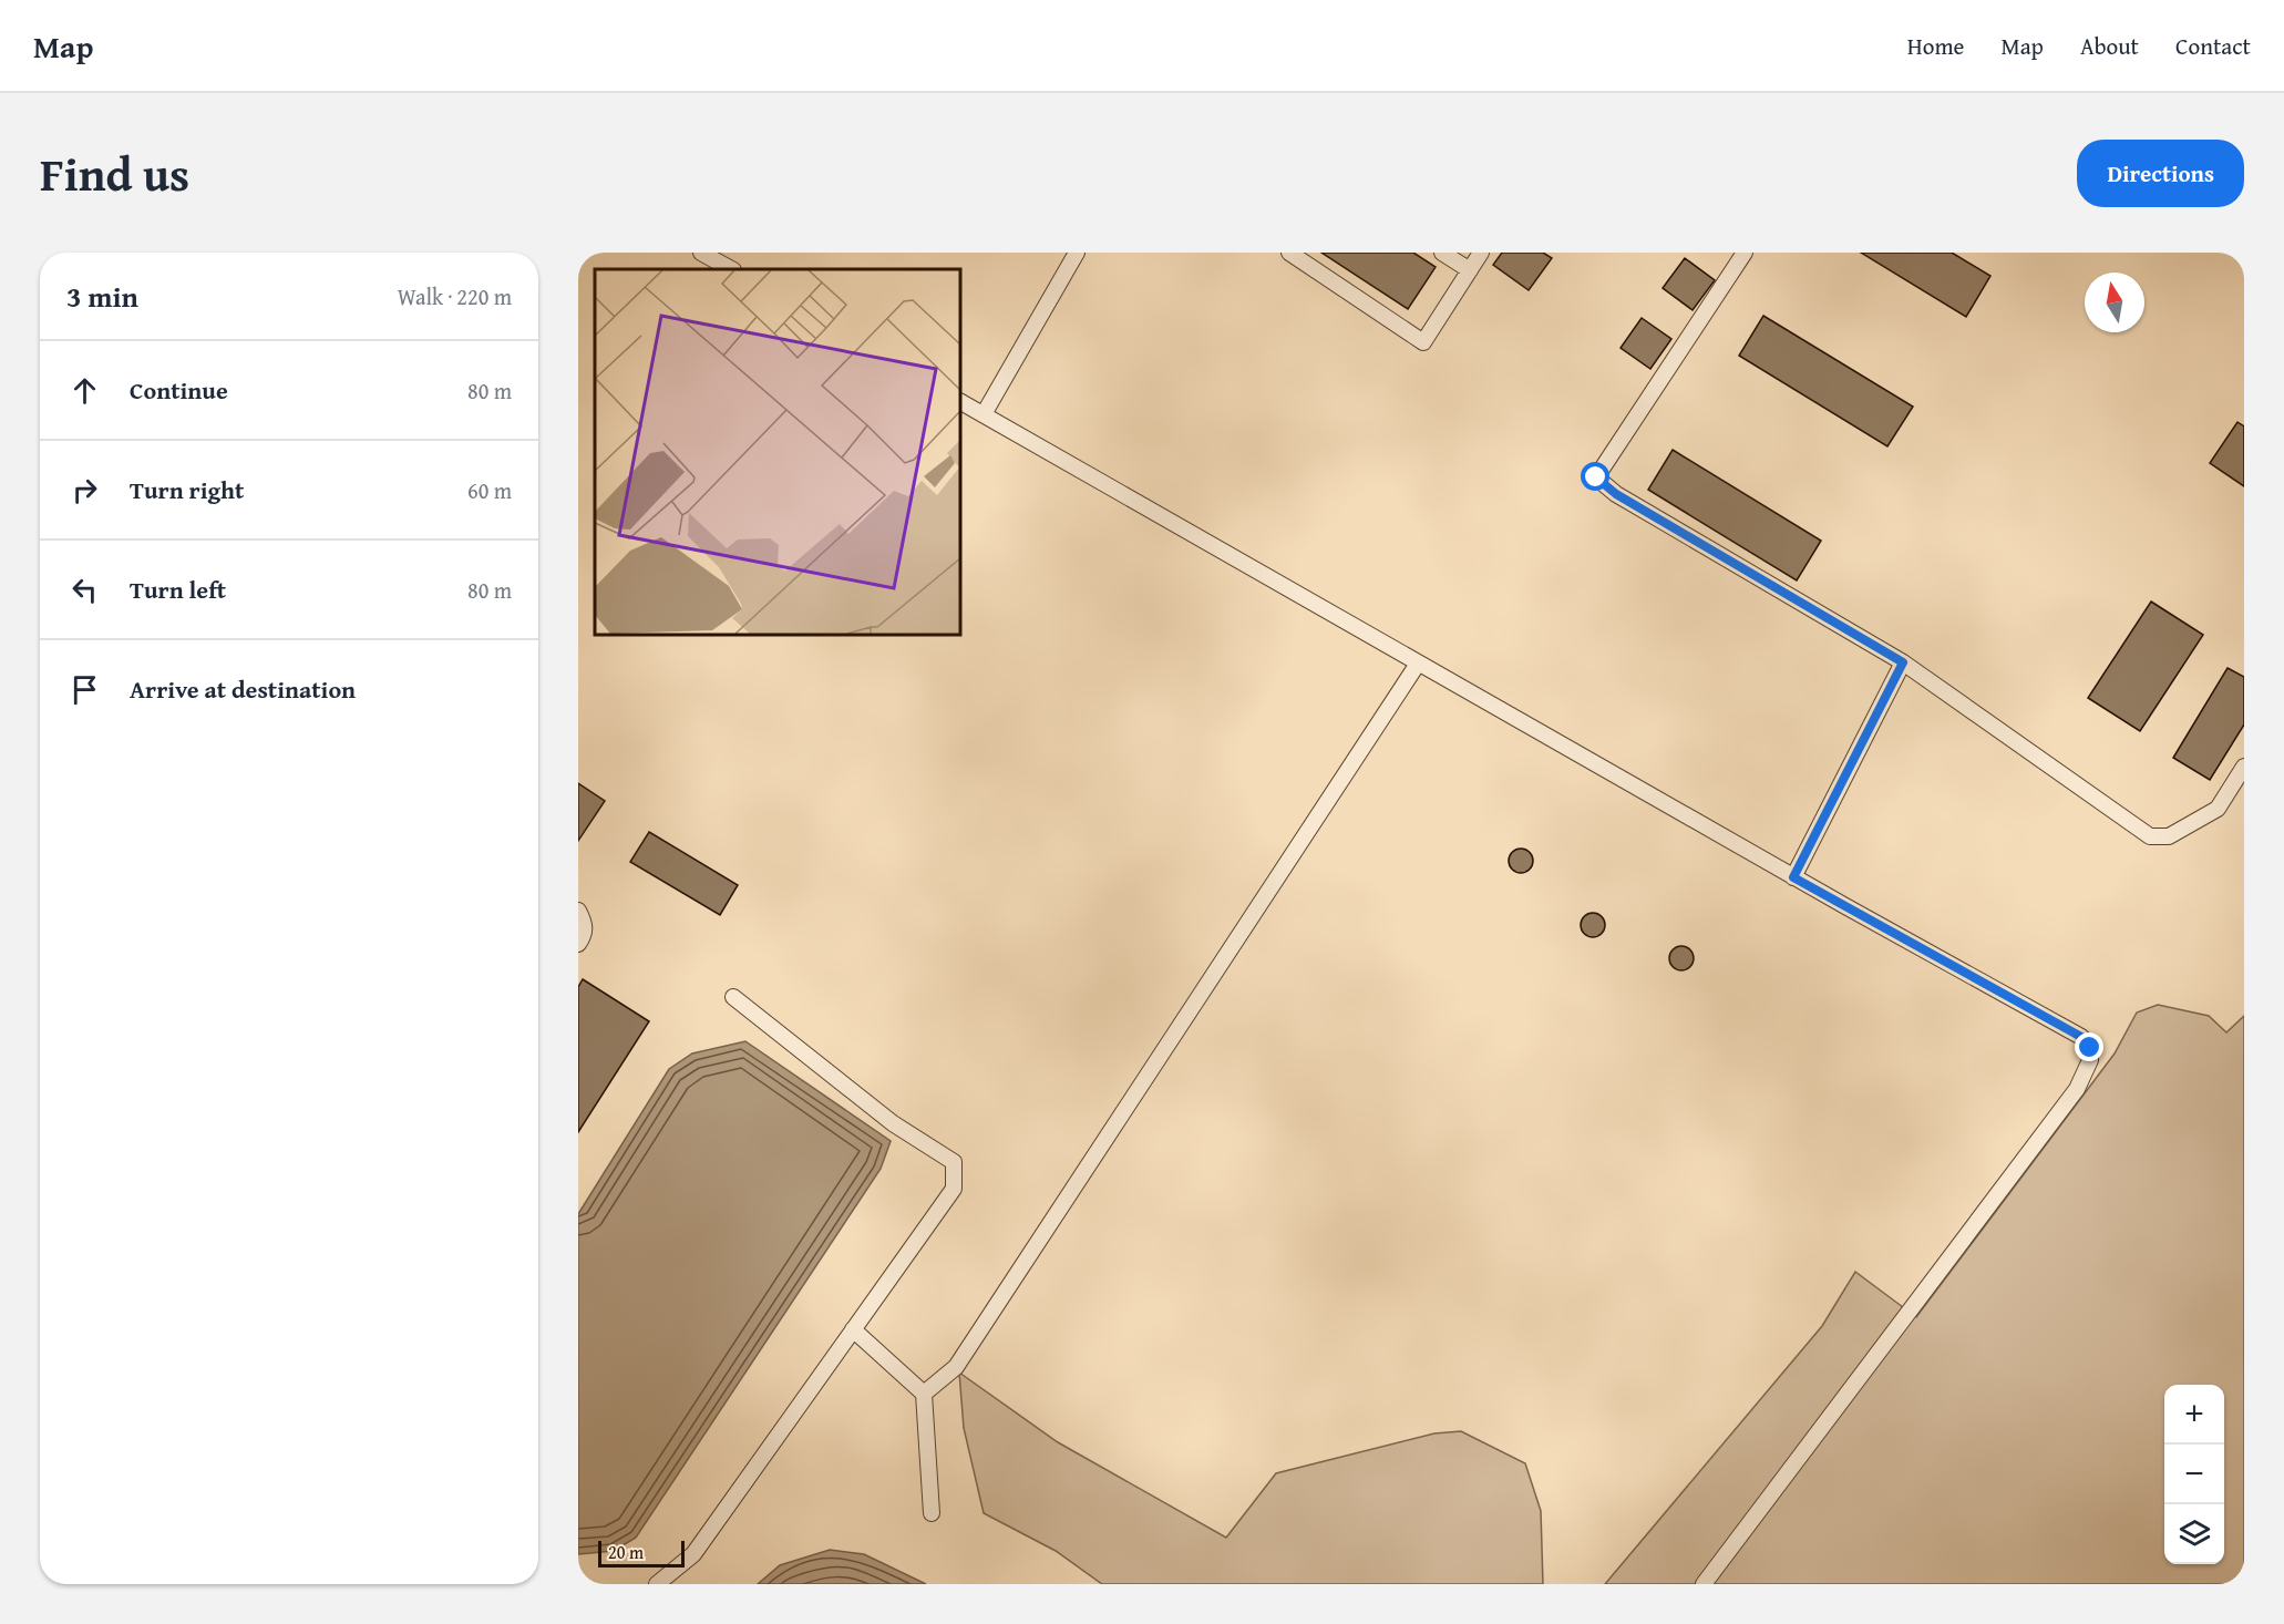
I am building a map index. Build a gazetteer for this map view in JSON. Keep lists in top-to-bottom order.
{
  "scale_bar": "20 m",
  "north": "top",
  "page": {
    "header": "Map",
    "nav": [
      "Home",
      "Map",
      "About",
      "Contact"
    ],
    "title": "Find us",
    "buttons": "Directions",
    "heading": ["3 min", "Walk · 220 m"],
    "list": [
      ["Continue", "80 m"],
      ["Turn right", "60 m"],
      ["Turn left", "80 m"],
      "Arrive at destination"
    ],
    "map_buttons": ["+", "−"],
    "scale": "20 m"
  }
}
